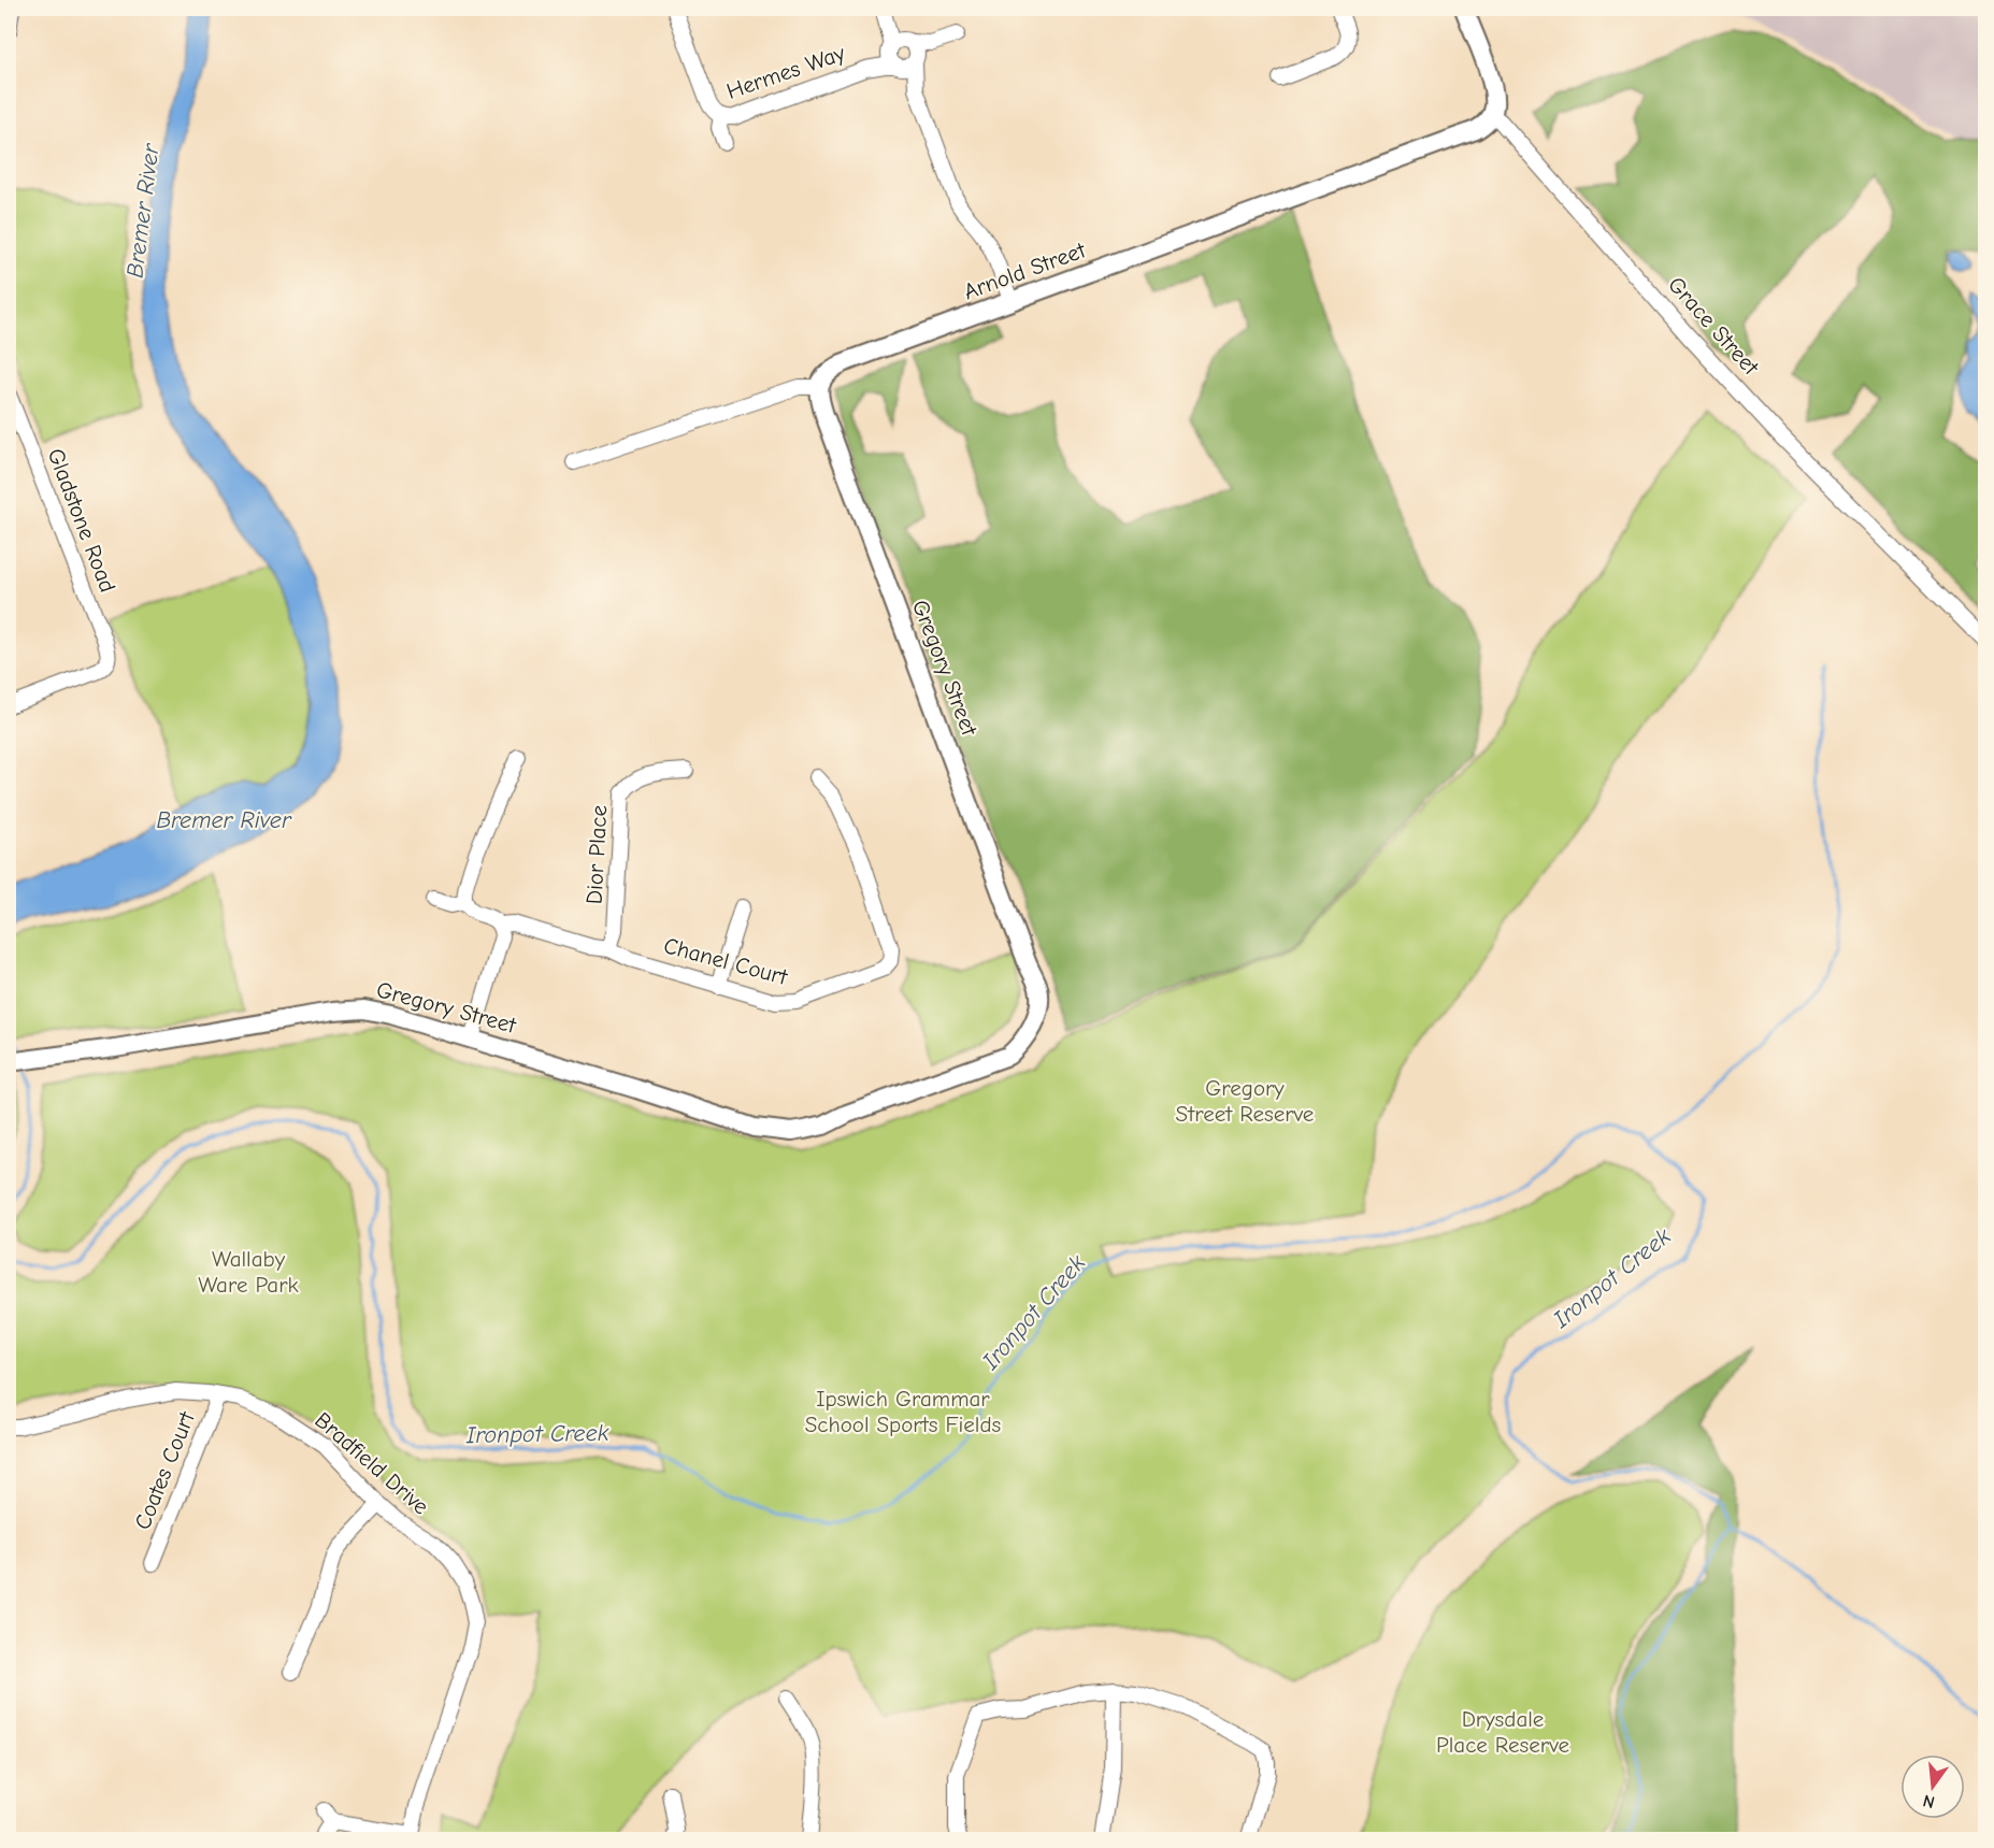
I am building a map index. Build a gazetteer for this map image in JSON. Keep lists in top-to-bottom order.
{
  "streets": {
    "main road": ["Arnold Street", "Gregory Street"],
    "street": [
      "Hermes Way",
      "Grace Street",
      "Gladstone Road",
      "Dior Place",
      "Chanel Court",
      "Bradfield Drive",
      "Coates Court"
    ]
  },
  "crossings": [
    ["Arnold Street", "Grace Street"],
    ["Arnold Street", "Gregory Street"],
    ["Dior Place", "Chanel Court"],
    ["Bradfield Drive", "Coates Court"]
  ],
  "water": ["Bremer River", "Ironpot Creek"],
  "parks": [
    "Gregory Street Reserve",
    "Wallaby Ware Park",
    "Ipswich Grammar School Sports Fields",
    "Drysdale Place Reserve"
  ],
  "north": "bottom"
}
